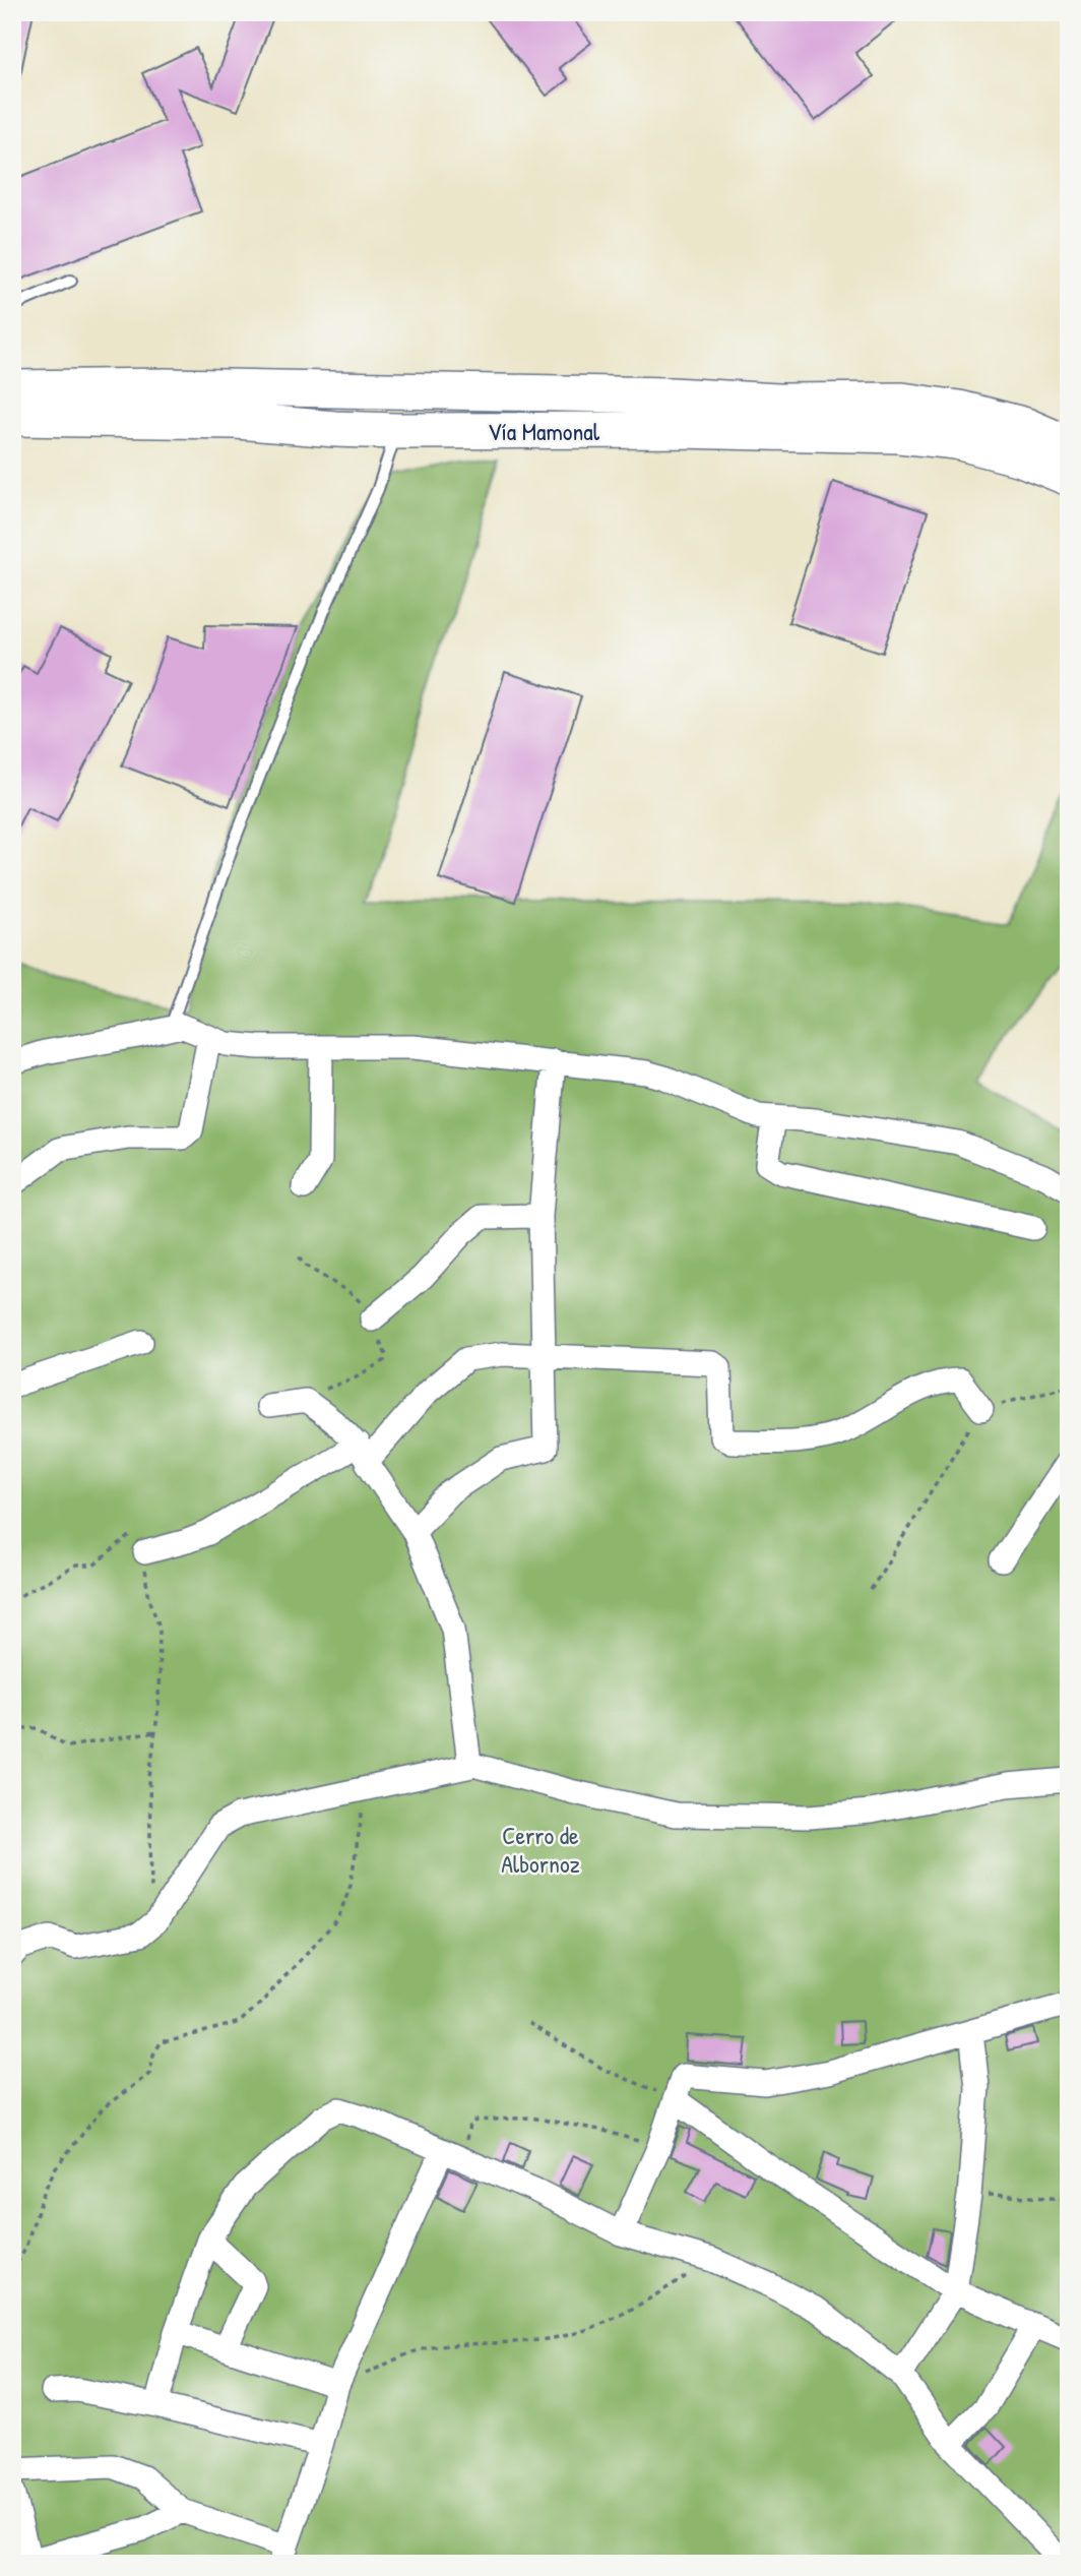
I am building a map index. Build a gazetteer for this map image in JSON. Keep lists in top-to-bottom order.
{
  "streets": {
    "main road": ["Vía Mamonal"]
  },
  "parks": ["Cerro de Albornoz"]
}
